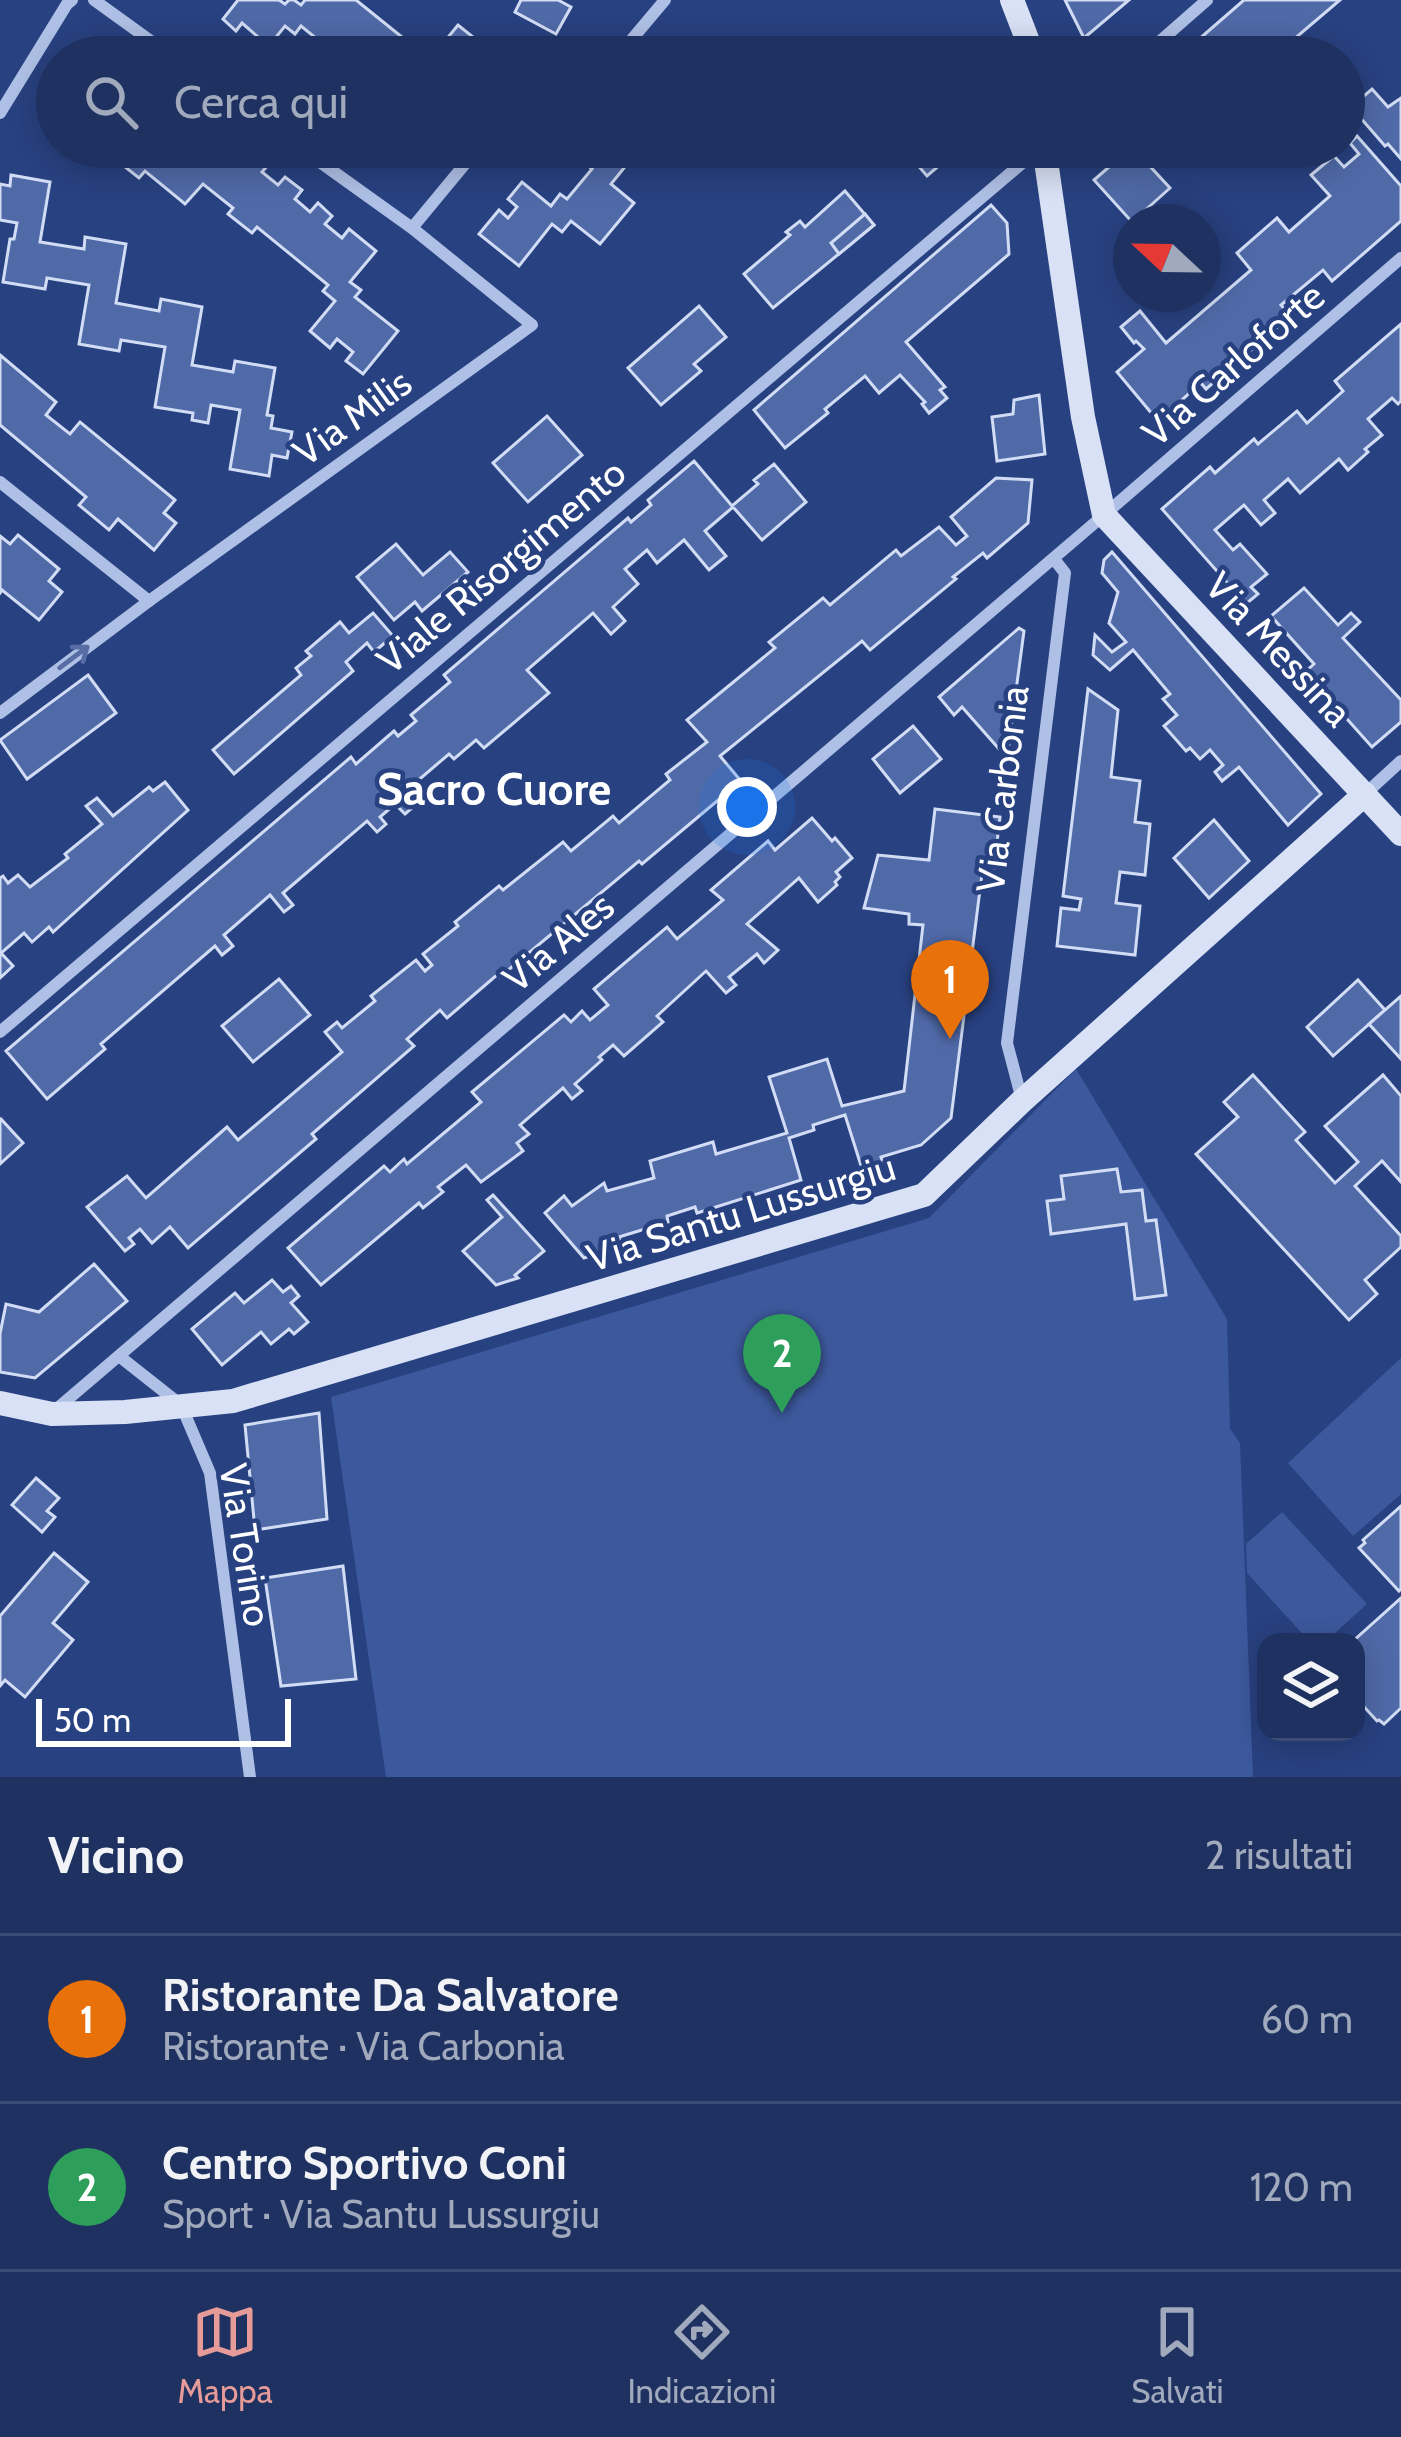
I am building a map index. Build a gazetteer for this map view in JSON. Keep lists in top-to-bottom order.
{
  "streets": {
    "street": [
      "Via Carloforte",
      "Via Milis",
      "Viale Risorgimento",
      "Via Messina",
      "Via Carbonia",
      "Via Ales",
      "Via Santu Lussurgiu",
      "Via Torino"
    ]
  },
  "crossings": [
    ["Via Carloforte", "Via Messina"],
    ["Via Carloforte", "Via Ales"],
    ["Via Messina", "Via Ales"],
    ["Via Messina", "Via Santu Lussurgiu"],
    ["Via Carbonia", "Via Ales"],
    ["Via Carbonia", "Via Santu Lussurgiu"],
    ["Via Ales", "Via Santu Lussurgiu"],
    ["Via Ales", "Via Torino"],
    ["Via Santu Lussurgiu", "Via Torino"]
  ],
  "districts": ["Sacro Cuore"],
  "scale_bar": "50 m",
  "north": "left",
  "page": {
    "search": "Cerca qui",
    "pins": ["1", "2"],
    "scale": "50 m",
    "heading": ["Vicino", "2 risultati"],
    "list": [
      {
        "mark": "1",
        "name": "Ristorante Da Salvatore",
        "note": "Ristorante · Via Carbonia",
        "value": "60 m"
      },
      {
        "mark": "2",
        "name": "Centro Sportivo Coni",
        "note": "Sport · Via Santu Lussurgiu",
        "value": "120 m"
      }
    ],
    "nav": ["Mappa", "Indicazioni", "Salvati"]
  }
}
